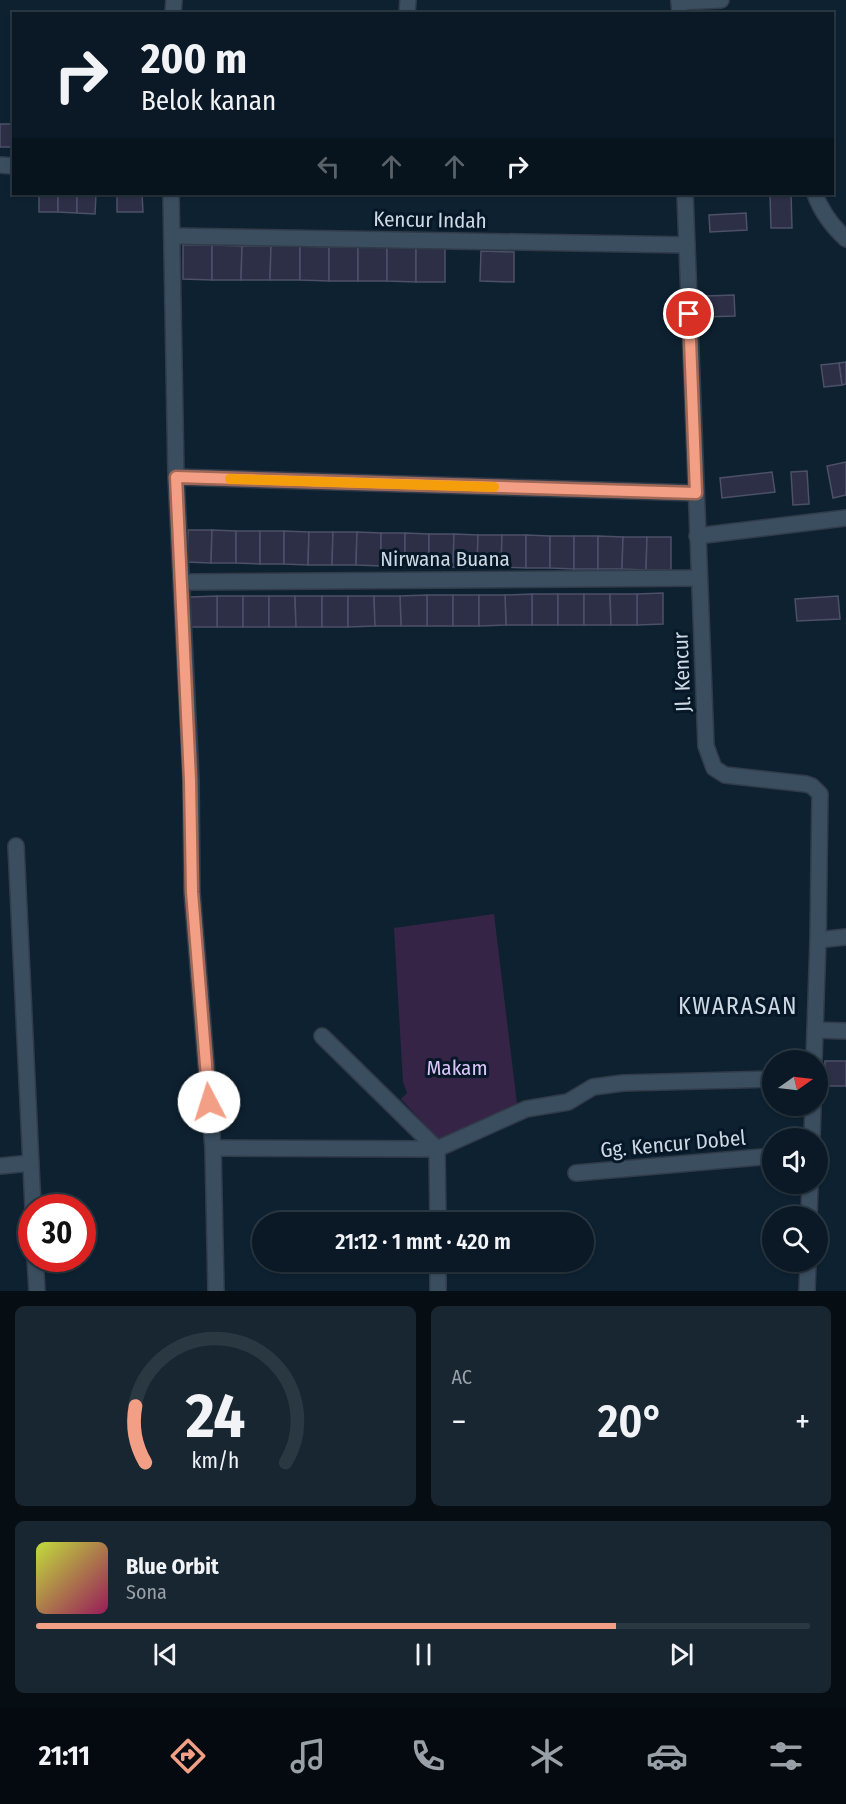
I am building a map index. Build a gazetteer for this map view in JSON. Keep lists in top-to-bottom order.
{
  "streets": {
    "street": [
      "Kencur Indah",
      "Nirwana Buana",
      "Jl. Kencur",
      "Gg. Kencur Dobel"
    ]
  },
  "crossings": [
    ["Kencur Indah", "Jl. Kencur"],
    ["Nirwana Buana", "Jl. Kencur"]
  ],
  "districts": ["KWARASAN"],
  "parks": ["Makam"],
  "north": "right",
  "page": {
    "turn": ["200 m", "Belok kanan"],
    "limit": "30",
    "trip": "21:12 · 1 mnt · 420 m",
    "tile": "AC",
    "heat": ["−", "20°", "+"],
    "song": ["Blue Orbit", "Sona"],
    "tabs": "21:11",
    "gauge": ["24", "km/h"]
  }
}
